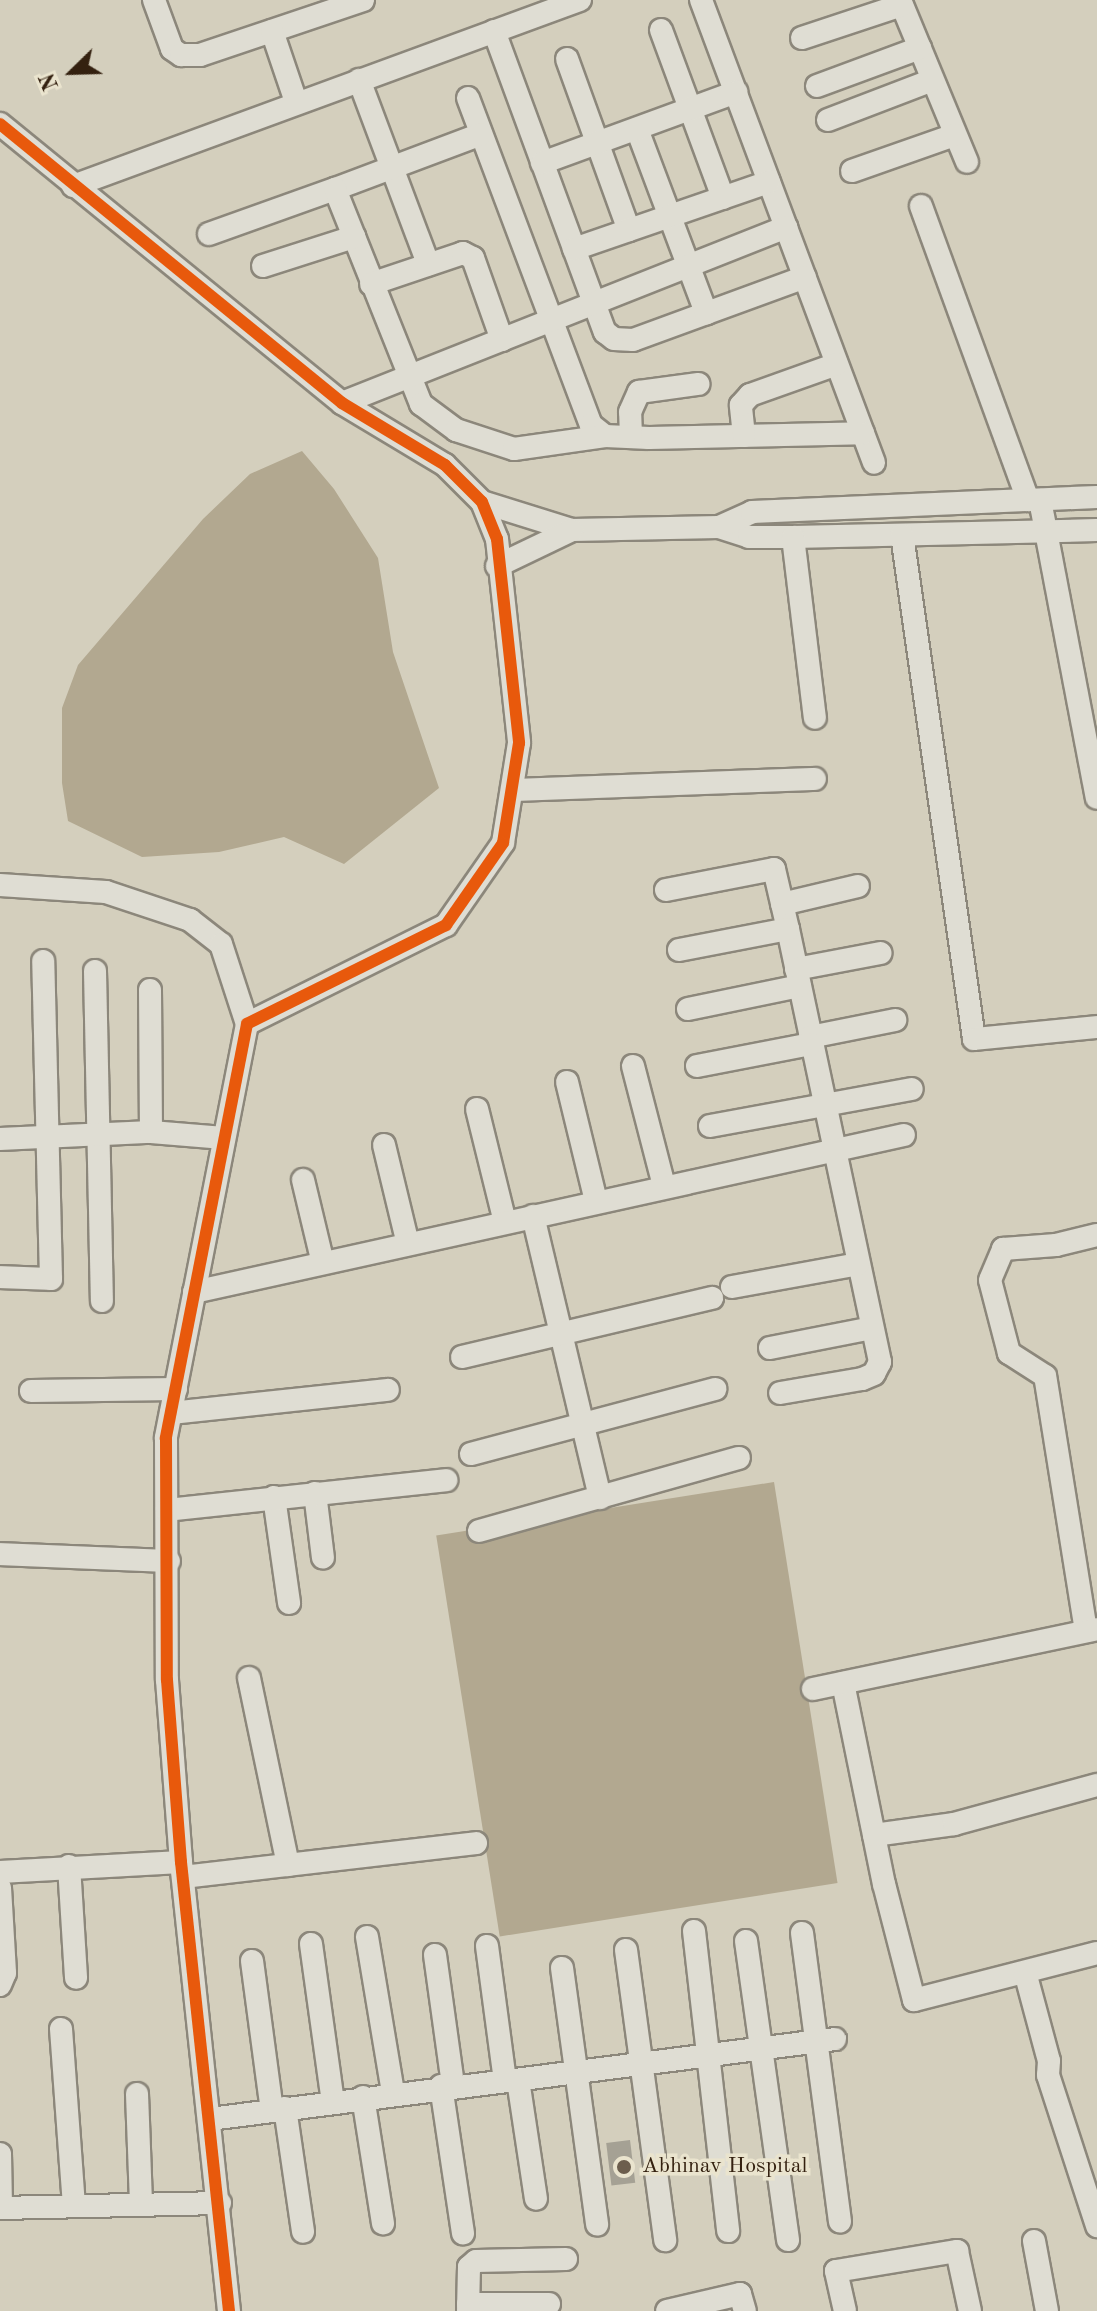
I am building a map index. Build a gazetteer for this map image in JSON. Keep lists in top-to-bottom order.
{
  "places": ["Abhinav Hospital"],
  "north": "bottom left"
}
